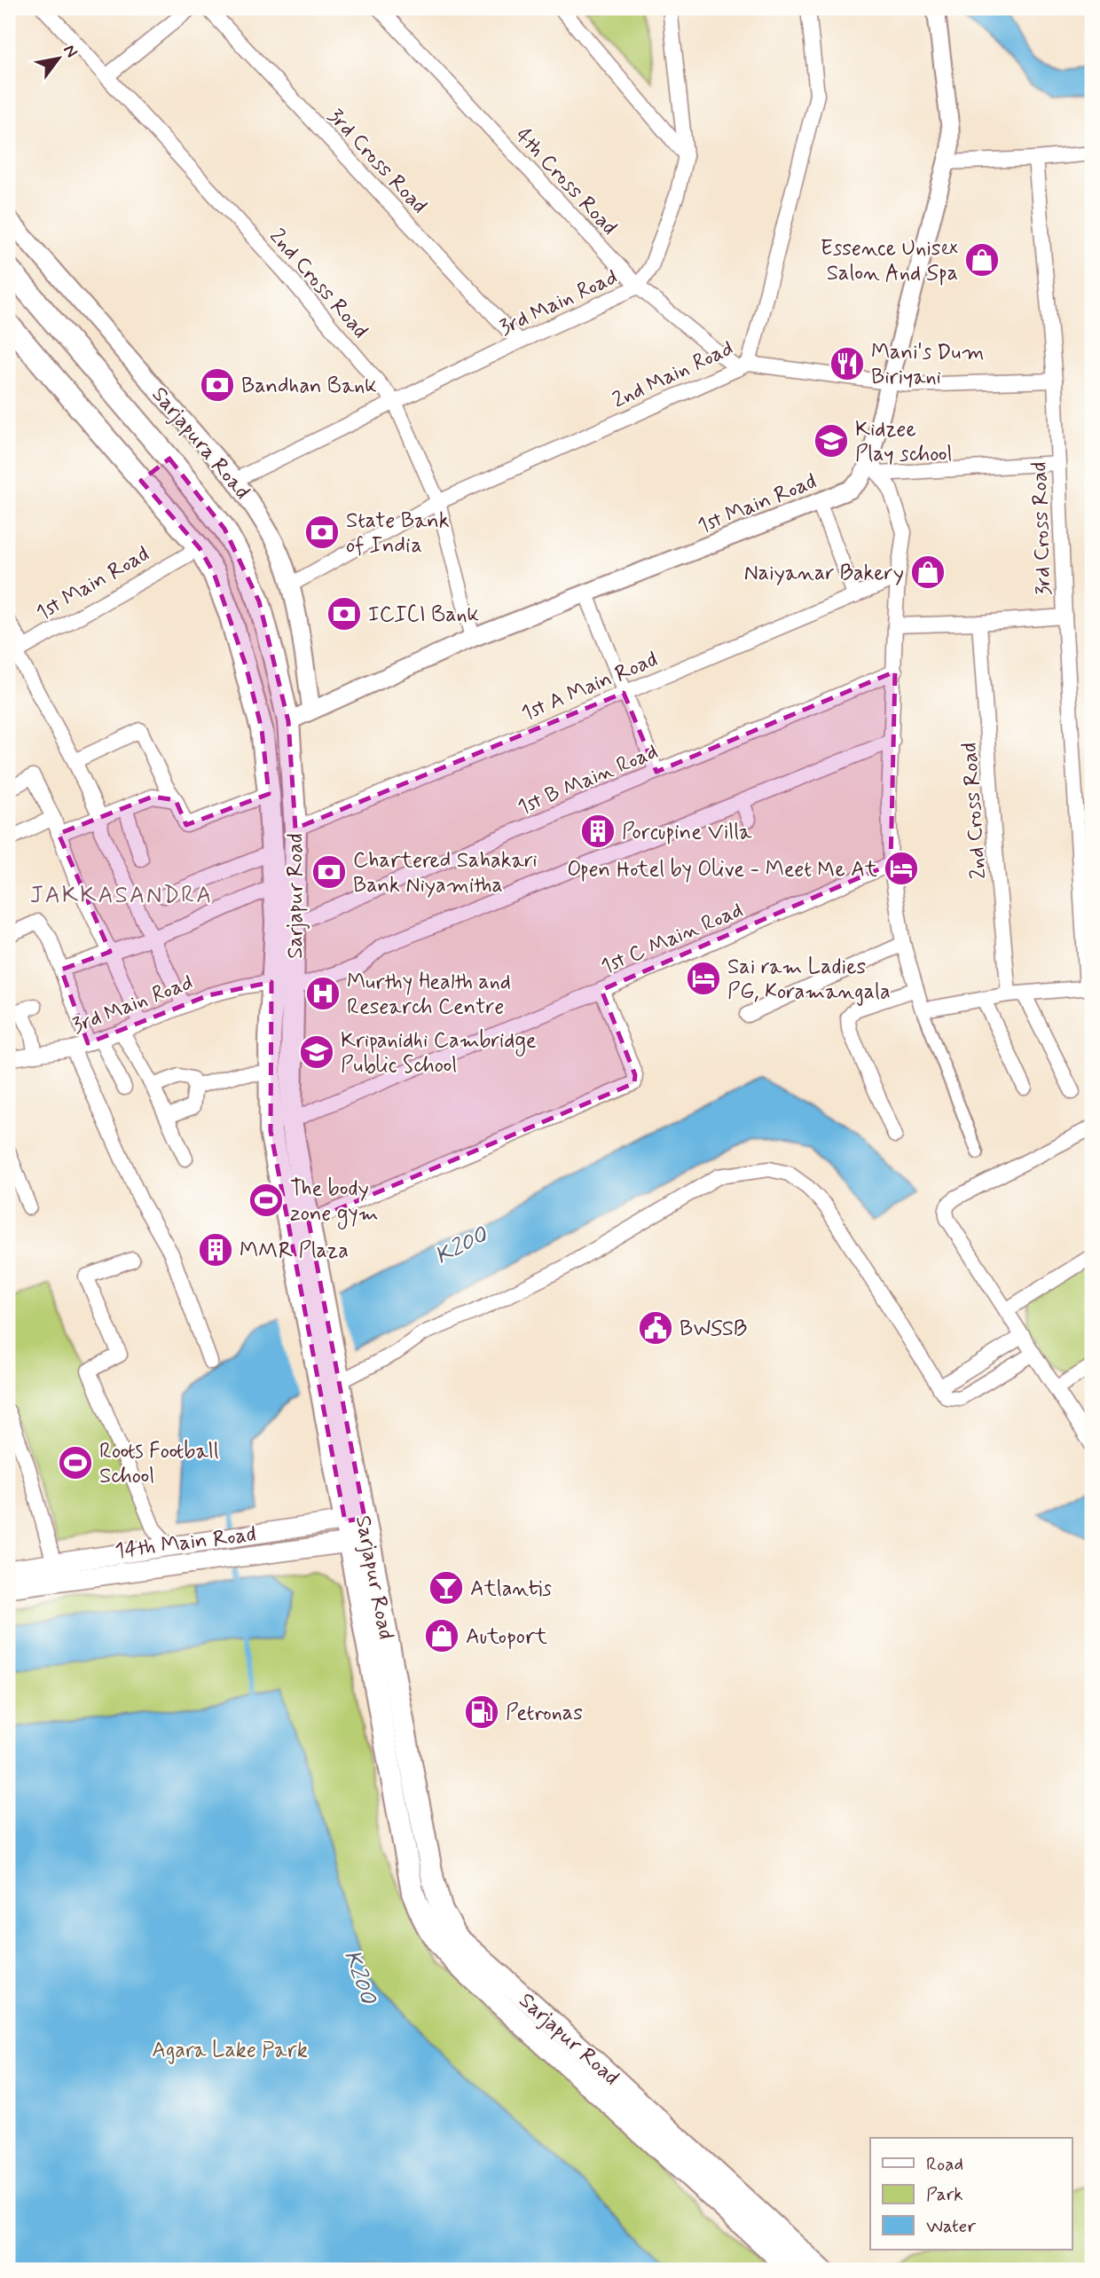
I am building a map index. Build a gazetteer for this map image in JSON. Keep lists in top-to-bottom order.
{
  "streets": {
    "main road": ["Sarjapura Road", "Sarjapur Road", "14th Main Road"],
    "street": [
      "3rd Cross Road",
      "4th Cross Road",
      "2nd Cross Road",
      "3rd Main Road",
      "2nd Main Road",
      "1st Main Road",
      "1st A Main Road",
      "1st B Main Road",
      "1st C Main Road"
    ]
  },
  "crossings": [
    ["3rd Cross Road", "3rd Main Road"],
    ["4th Cross Road", "3rd Main Road"],
    ["4th Cross Road", "2nd Main Road"],
    ["2nd Cross Road", "3rd Main Road"],
    ["2nd Cross Road", "2nd Main Road"],
    ["2nd Cross Road", "1st Main Road"],
    ["3rd Main Road", "Sarjapura Road"],
    ["3rd Main Road", "Sarjapur Road"],
    ["2nd Main Road", "Sarjapura Road"],
    ["Sarjapura Road", "1st Main Road"],
    ["Sarjapura Road", "Sarjapur Road"],
    ["1st Main Road", "Sarjapur Road"],
    ["1st A Main Road", "Sarjapur Road"],
    ["1st B Main Road", "Sarjapur Road"],
    ["Sarjapur Road", "1st C Main Road"],
    ["Sarjapur Road", "14th Main Road"]
  ],
  "districts": ["JAKKASANDRA"],
  "water": ["K200"],
  "parks": ["Agara Lake Park"],
  "places": {
    "shop": ["Essence Unisex Salon And Spa", "Naiyanar Bakery", "Autoport"],
    "restaurant": ["Mani's Dum Biriyani"],
    "bank": [
      "Bandhan Bank",
      "State Bank of India",
      "ICICI Bank",
      "Chartered Sahakari Bank Niyamitha"
    ],
    "school or university": ["Kidzee Play school", "Kripanidhi Cambridge Public School"],
    "building": ["Porcupine Villa", "MMR Plaza"],
    "hotel": ["Open Hotel by Olive - Meet Me At", "Sai ram Ladies PG, Koramangala"],
    "hospital": ["Murthy Health and Research Centre"],
    "sports": ["The body zone gym", "Roots Football School"],
    "public building": ["BWSSB"],
    "bar": ["Atlantis"],
    "fuel station": ["Petronas"]
  },
  "legend": ["Road", "Park", "Water"],
  "north": "top right"
}
